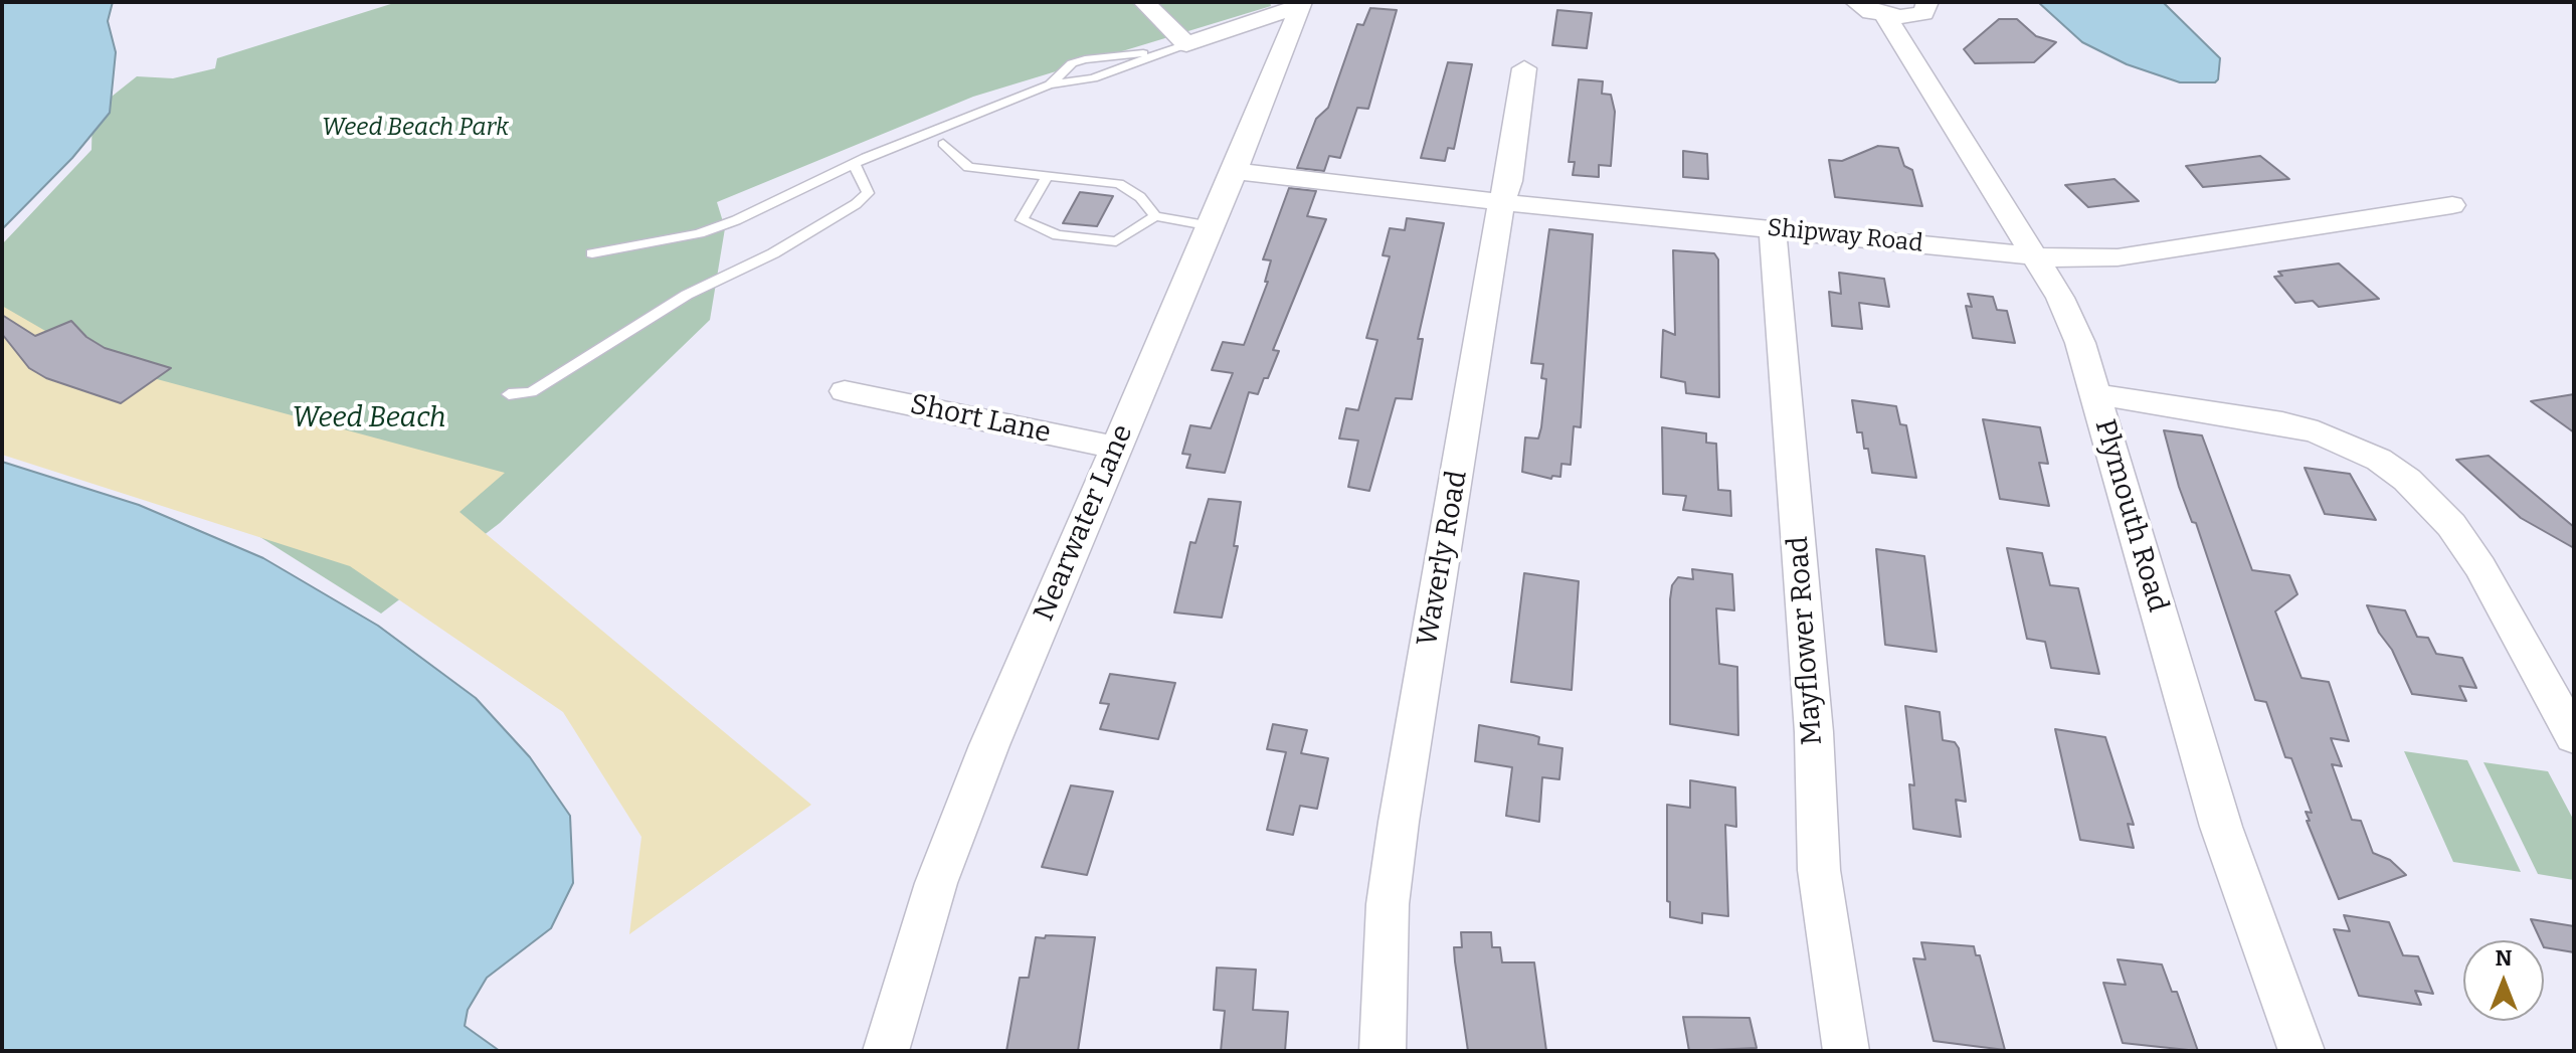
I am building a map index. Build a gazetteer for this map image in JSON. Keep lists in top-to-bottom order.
{
  "streets": {
    "street": [
      "Shipway Road",
      "Short Lane",
      "Plymouth Road",
      "Nearwater Lane",
      "Waverly Road",
      "Mayflower Road"
    ]
  },
  "crossings": [
    ["Shipway Road", "Plymouth Road"],
    ["Shipway Road", "Nearwater Lane"],
    ["Shipway Road", "Waverly Road"],
    ["Shipway Road", "Mayflower Road"],
    ["Short Lane", "Nearwater Lane"]
  ],
  "parks": ["Weed Beach Park", "Weed Beach"],
  "north": "top"
}
